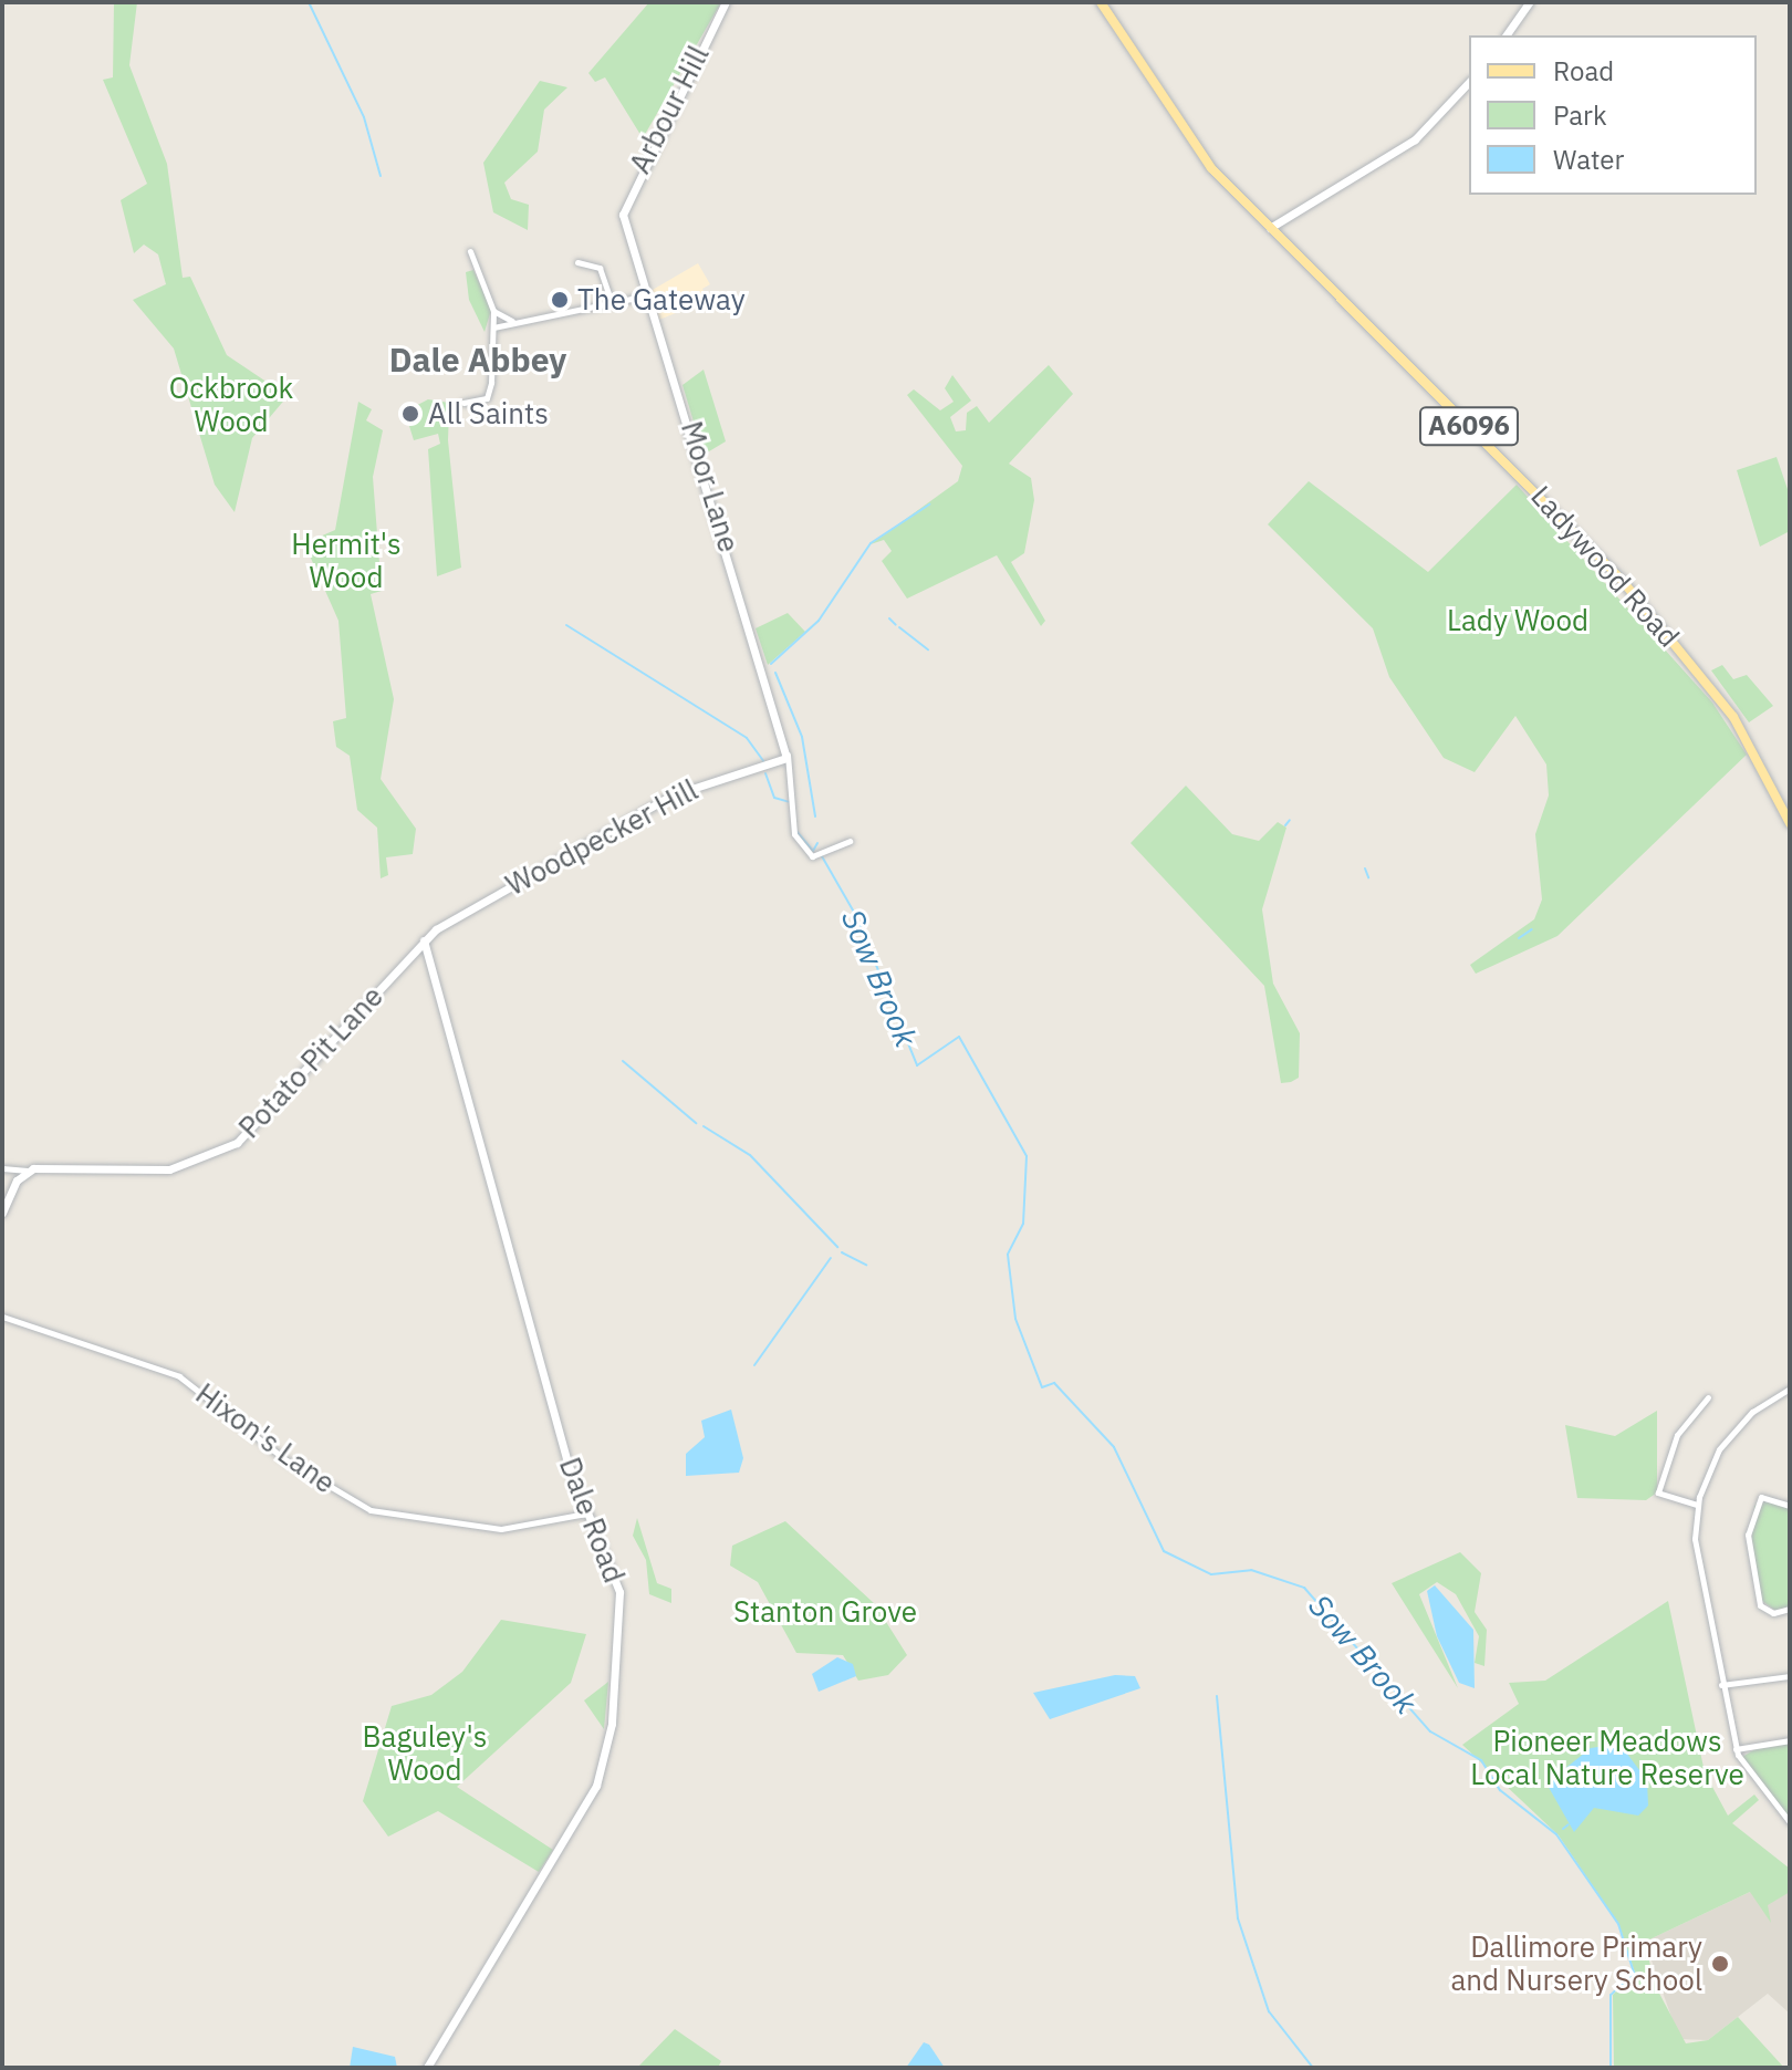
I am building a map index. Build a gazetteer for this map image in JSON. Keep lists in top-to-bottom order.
{
  "streets": {
    "main road": ["A6096", "Ladywood Road"],
    "street": [
      "Arbour Hill",
      "Moor Lane",
      "Woodpecker Hill",
      "Potato Pit Lane",
      "Hixon's Lane",
      "Dale Road"
    ]
  },
  "crossings": [
    ["Arbour Hill", "Moor Lane"],
    ["A6096", "Ladywood Road"],
    ["Moor Lane", "Woodpecker Hill"],
    ["Woodpecker Hill", "Potato Pit Lane"],
    ["Woodpecker Hill", "Dale Road"],
    ["Potato Pit Lane", "Dale Road"],
    ["Hixon's Lane", "Dale Road"]
  ],
  "districts": ["Dale Abbey"],
  "water": ["Sow Brook"],
  "parks": [
    "Ockbrook Wood",
    "Hermit's Wood",
    "Lady Wood",
    "Stanton Grove",
    "Baguley's Wood",
    "Pioneer Meadows Local Nature Reserve"
  ],
  "places": ["The Gateway", "All Saints", "Dallimore Primary and Nursery School"],
  "legend": ["Road", "Park", "Water"]
}
